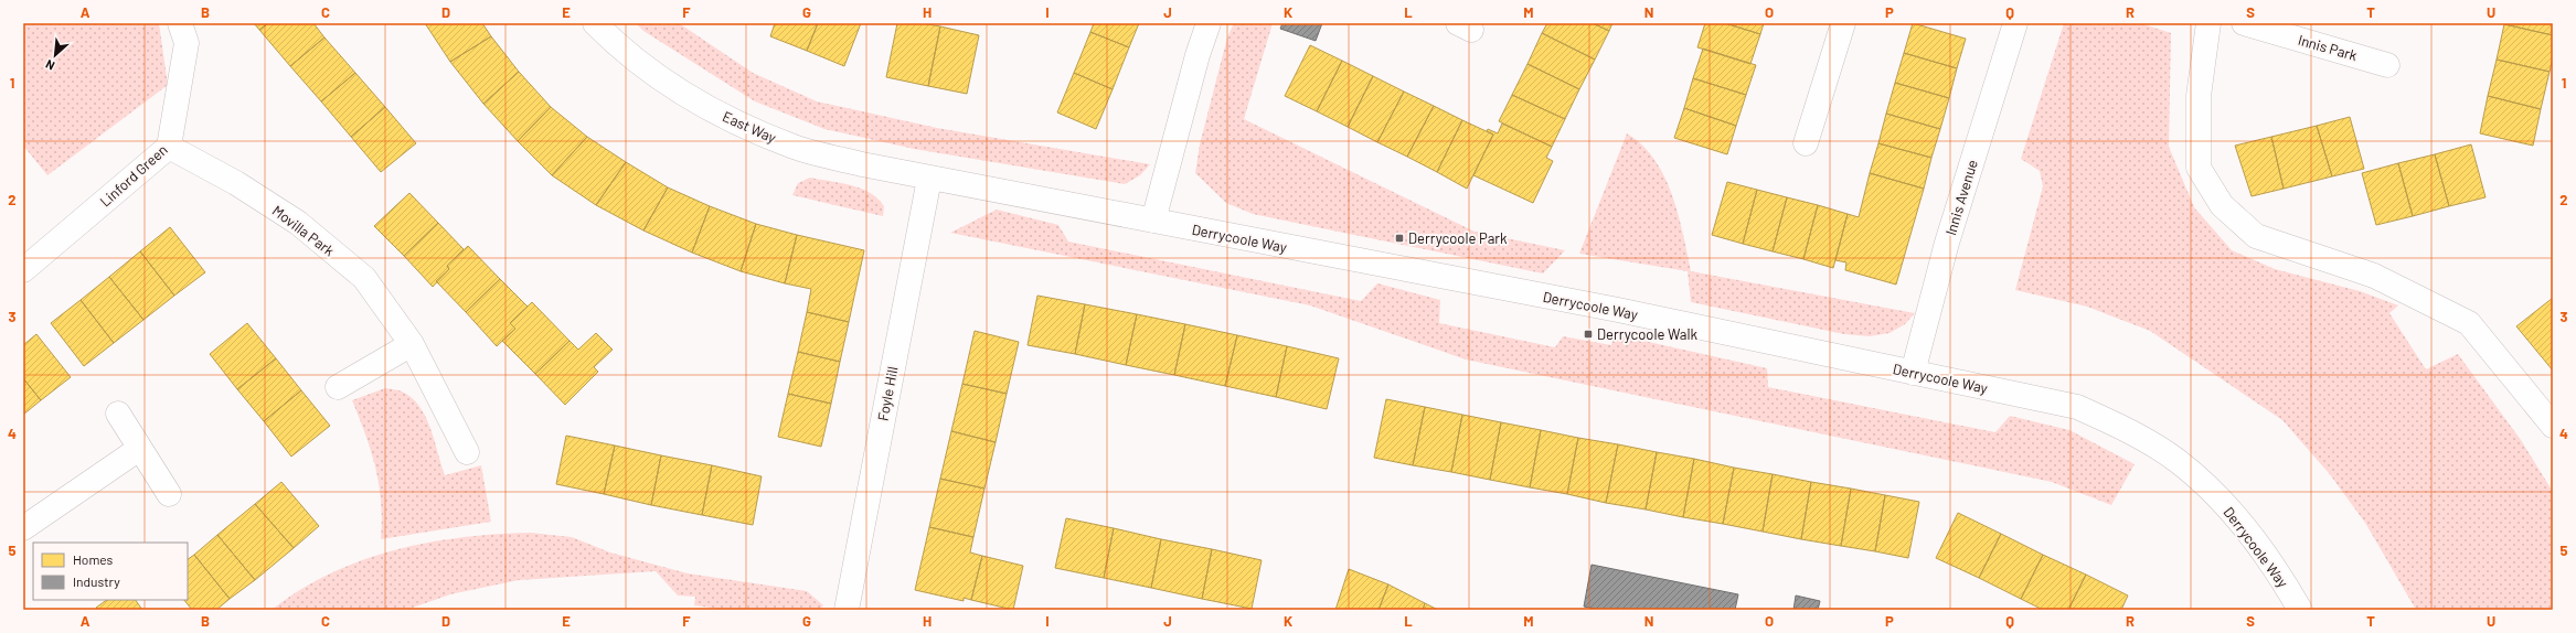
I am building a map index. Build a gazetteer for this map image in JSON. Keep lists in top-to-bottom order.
{
  "streets": {
    "street": [
      "Innis Park",
      "East Way",
      "Linford Green",
      "Innis Avenue",
      "Movilla Park",
      "Derrycoole Way",
      "Foyle Hill"
    ]
  },
  "crossings": [
    ["East Way", "Derrycoole Way"],
    ["East Way", "Foyle Hill"],
    ["Linford Green", "Movilla Park"],
    ["Innis Avenue", "Derrycoole Way"],
    ["Derrycoole Way", "Foyle Hill"]
  ],
  "places": {
    "transit": ["Derrycoole Park", "Derrycoole Walk"]
  },
  "legend": ["Homes", "Industry"],
  "north": "bottom left",
  "grid": {
    "columns": [
      "A",
      "B",
      "C",
      "D",
      "E",
      "F",
      "G",
      "H",
      "I",
      "J",
      "K",
      "L",
      "M",
      "N",
      "O",
      "P",
      "Q",
      "R",
      "S",
      "T",
      "U"
    ],
    "rows": [
      "1",
      "2",
      "3",
      "4",
      "5"
    ]
  }
}
